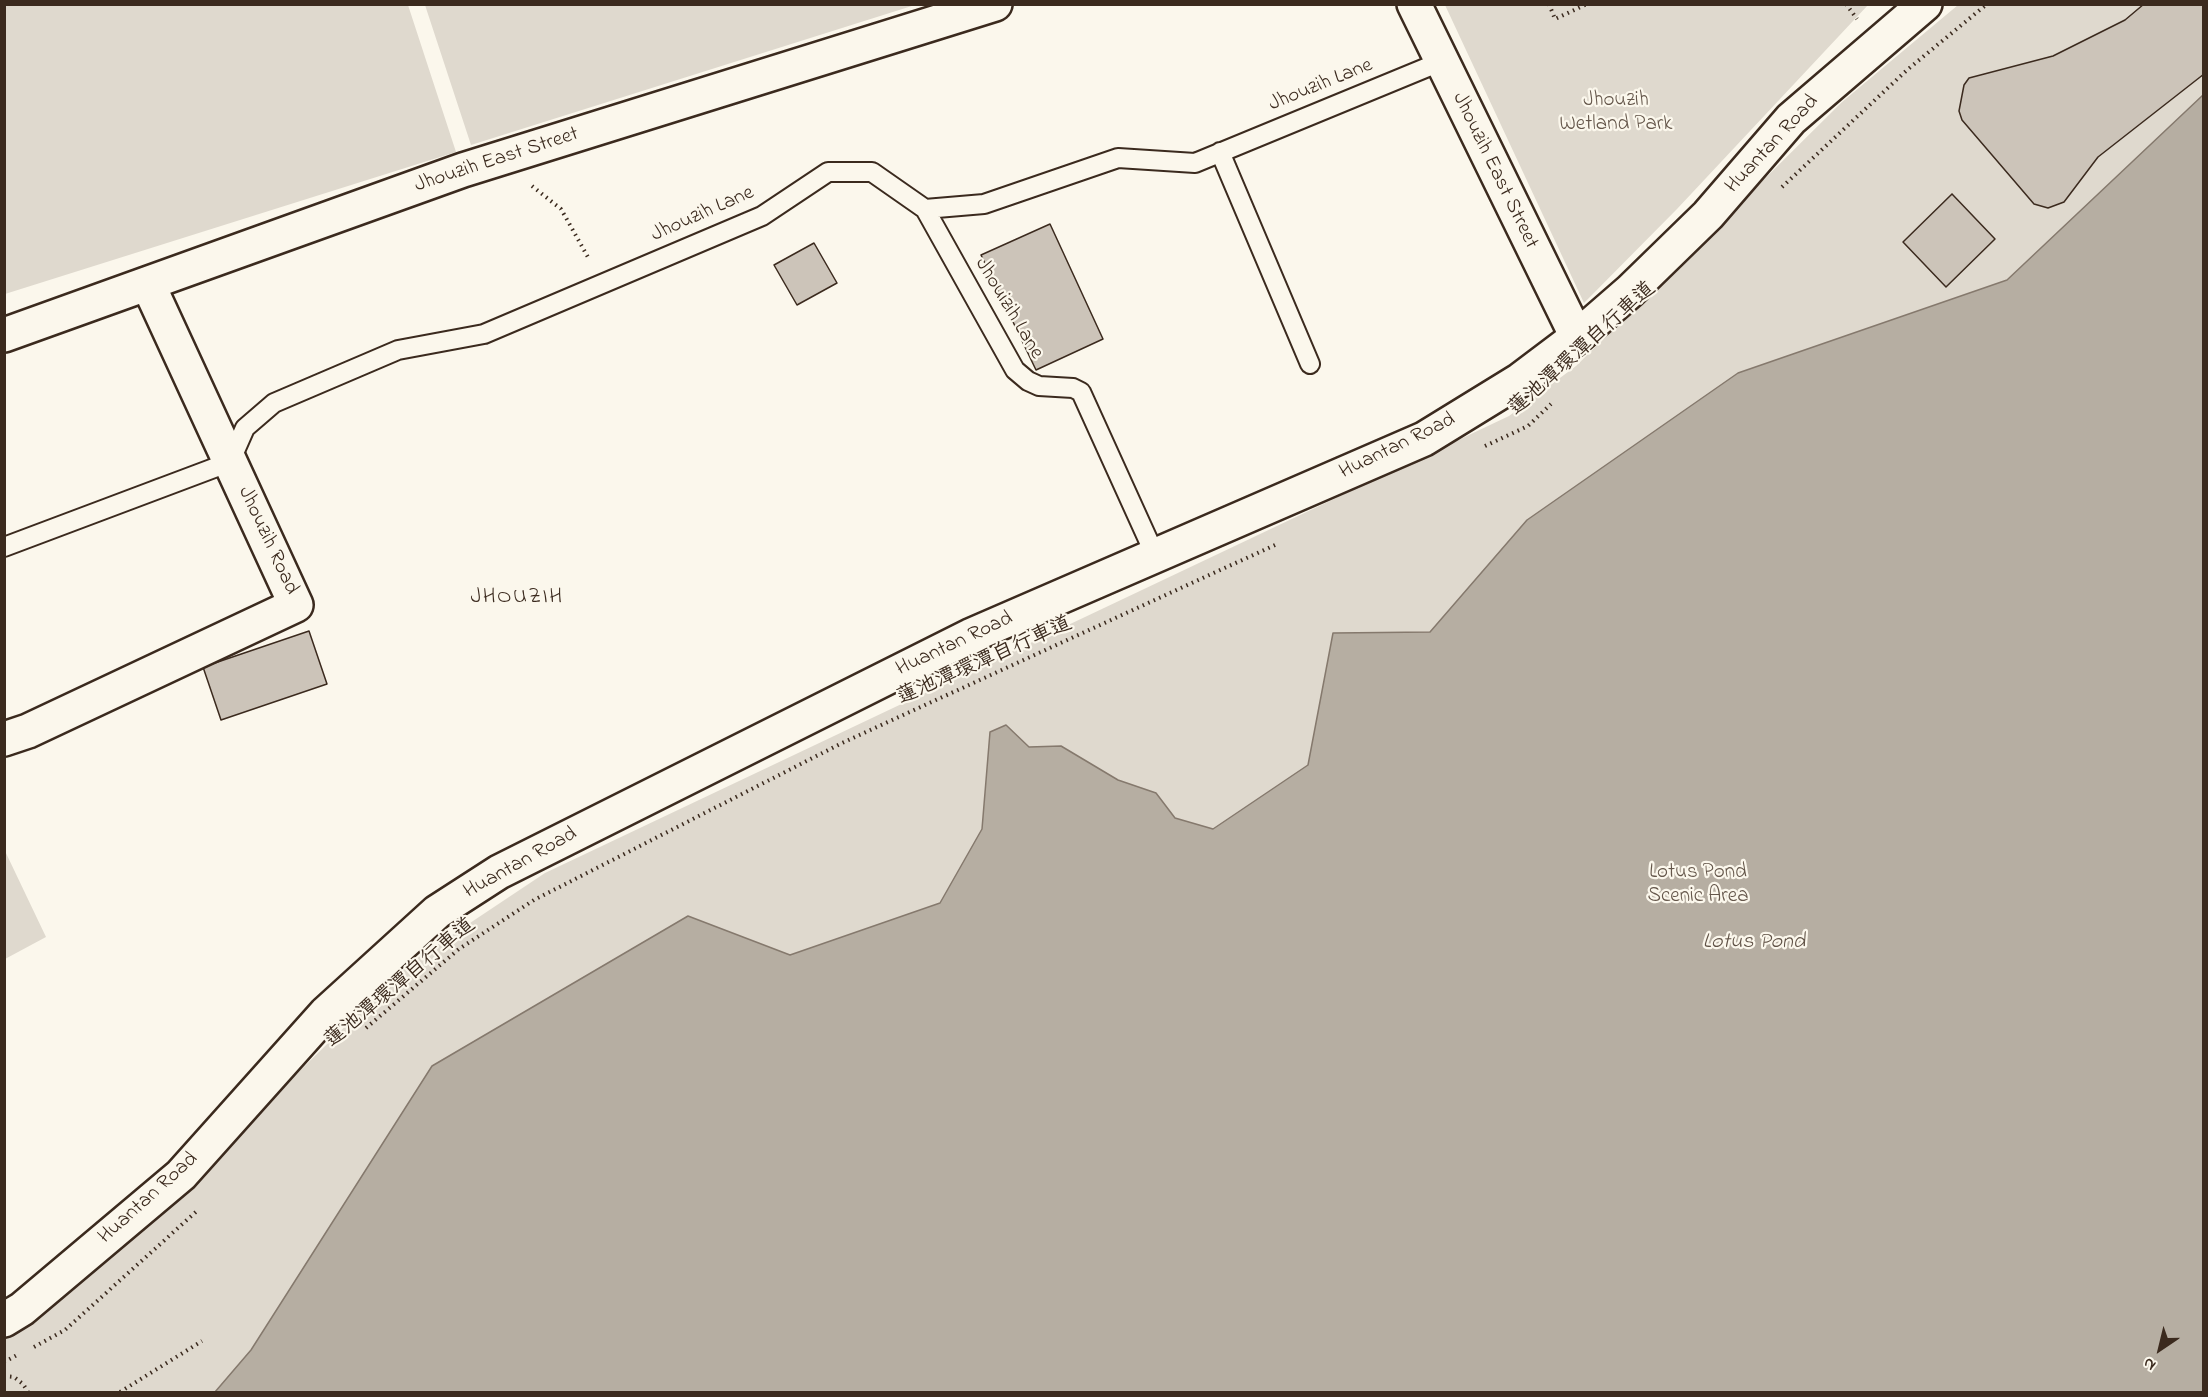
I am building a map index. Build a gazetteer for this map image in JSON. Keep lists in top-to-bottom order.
{
  "streets": {
    "street": ["Huantan Road", "Jhouzih East Street", "Jhouzih Road"],
    "lane": ["Jhouzih Lane", "Jhouizih Lane"],
    "path": ["蓮池潭環潭自行車道"]
  },
  "crossings": [
    ["Jhouzih Lane", "Jhouzih East Street"],
    ["Jhouzih Lane", "Jhouizih Lane"],
    ["Jhouzih Lane", "Jhouzih Road"],
    ["Huantan Road", "Jhouzih East Street"],
    ["Huantan Road", "Jhouizih Lane"],
    ["Jhouzih East Street", "Jhouzih Road"]
  ],
  "districts": ["JHOUZIH"],
  "water": ["Lotus Pond"],
  "parks": ["Jhouzih Wetland Park", "Lotus Pond Scenic Area"],
  "north": "bottom left"
}
